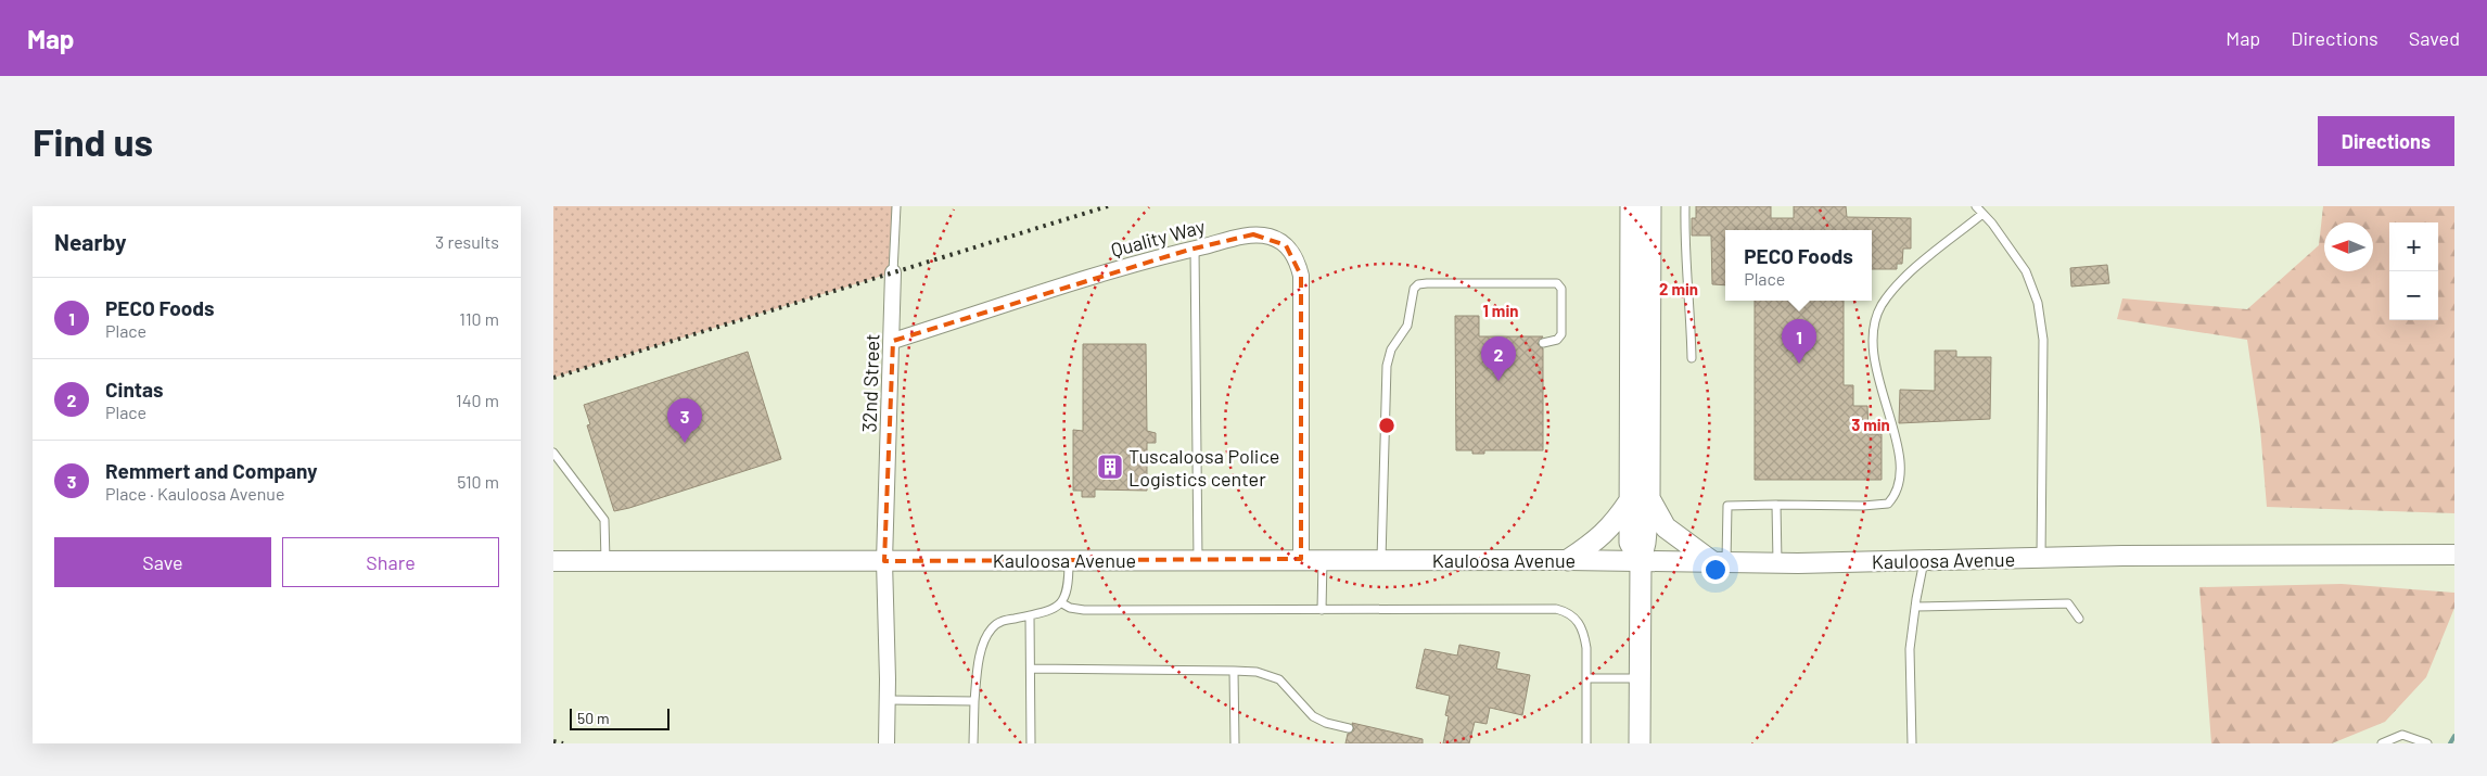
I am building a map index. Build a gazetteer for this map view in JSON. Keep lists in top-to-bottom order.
{
  "streets": {
    "street": ["Quality Way", "32nd Street", "Kauloosa Avenue"]
  },
  "crossings": [
    ["Quality Way", "32nd Street"],
    ["Quality Way", "Kauloosa Avenue"],
    ["32nd Street", "Kauloosa Avenue"]
  ],
  "places": {
    "building": ["Tuscaloosa Police Logistics center"]
  },
  "scale_bar": "50 m",
  "north": "left",
  "page": {
    "header": "Map",
    "nav": ["Map", "Directions", "Saved"],
    "buttons": [
      "Directions",
      ["Save", "Share"]
    ],
    "title": "Find us",
    "heading": ["Nearby", "3 results"],
    "map_buttons": ["+", "−"],
    "popup": ["PECO Foods", "Place"],
    "list": [
      {
        "mark": "1",
        "name": "PECO Foods",
        "note": "Place",
        "value": "110 m"
      },
      {
        "mark": "2",
        "name": "Cintas",
        "note": "Place",
        "value": "140 m"
      },
      {
        "mark": "3",
        "name": "Remmert and Company",
        "note": "Place · Kauloosa Avenue",
        "value": "510 m"
      }
    ],
    "pins": ["1", "2", "3"],
    "scale": "50 m"
  },
  "rings": ["2 min", "1 min", "3 min"]
}
